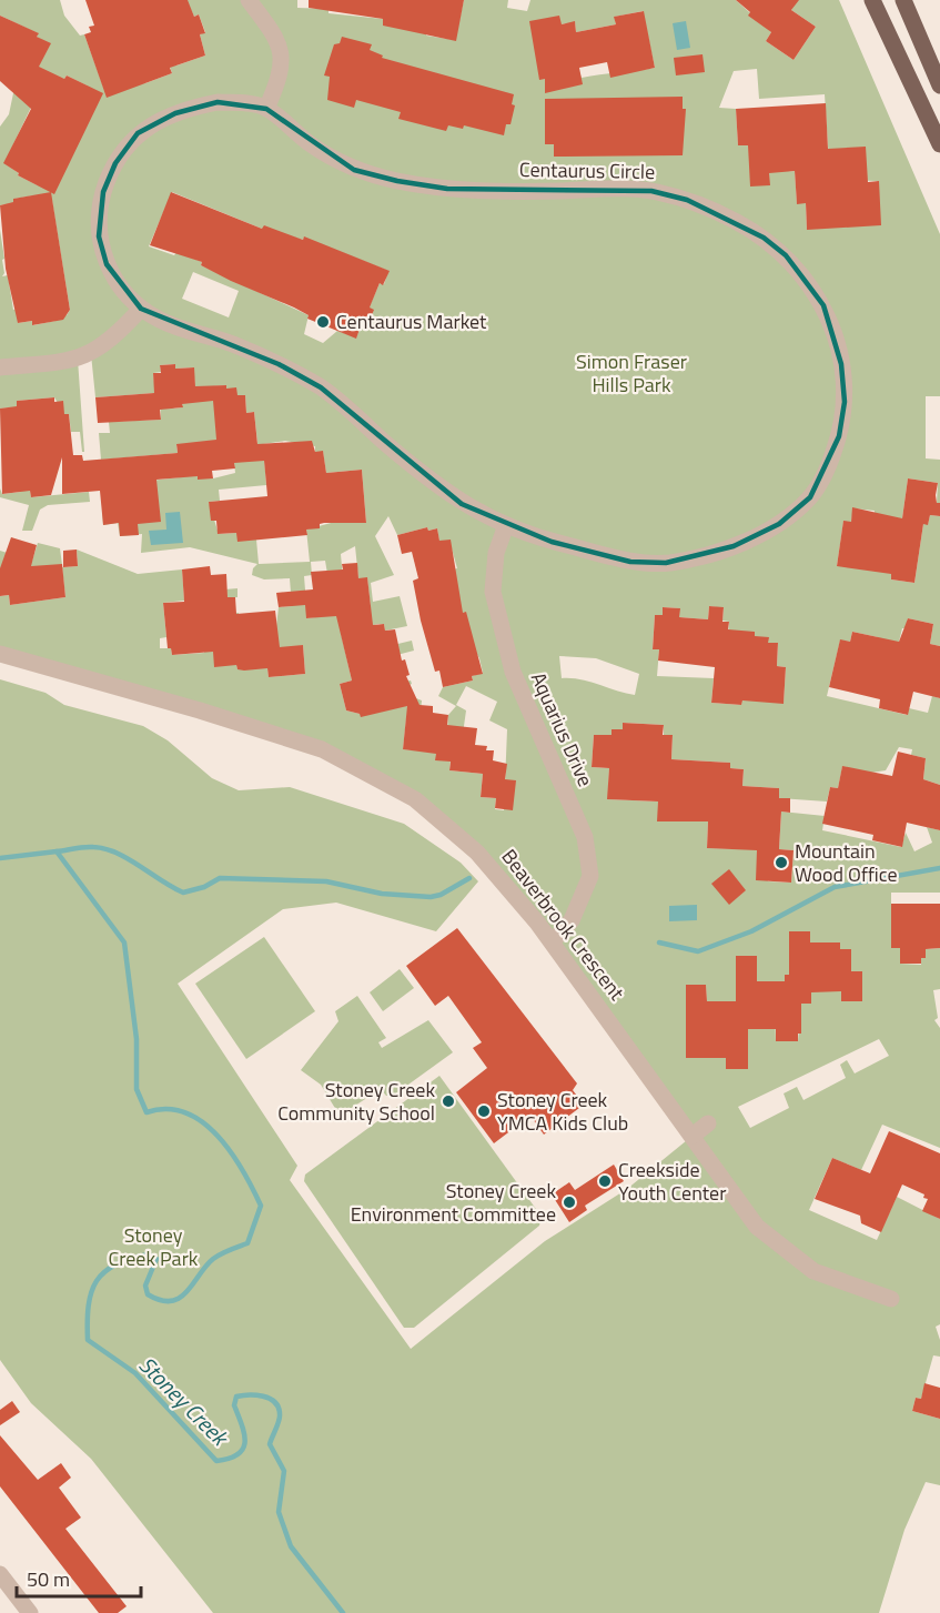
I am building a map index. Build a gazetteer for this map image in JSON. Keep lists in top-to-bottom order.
{
  "streets": {
    "street": ["Centaurus Circle", "Aquarius Drive", "Beaverbrook Crescent"]
  },
  "crossings": [
    ["Centaurus Circle", "Aquarius Drive"],
    ["Aquarius Drive", "Beaverbrook Crescent"]
  ],
  "water": ["Stoney Creek"],
  "parks": ["Simon Fraser Hills Park", "Stoney Creek Park"],
  "places": [
    "Centaurus Market",
    "Mountain Wood Office",
    "Stoney Creek Community School",
    "Stoney Creek YMCA Kids Club",
    "Creekside Youth Center",
    "Stoney Creek Environment Committee"
  ],
  "scale_bar": "50 m"
}
